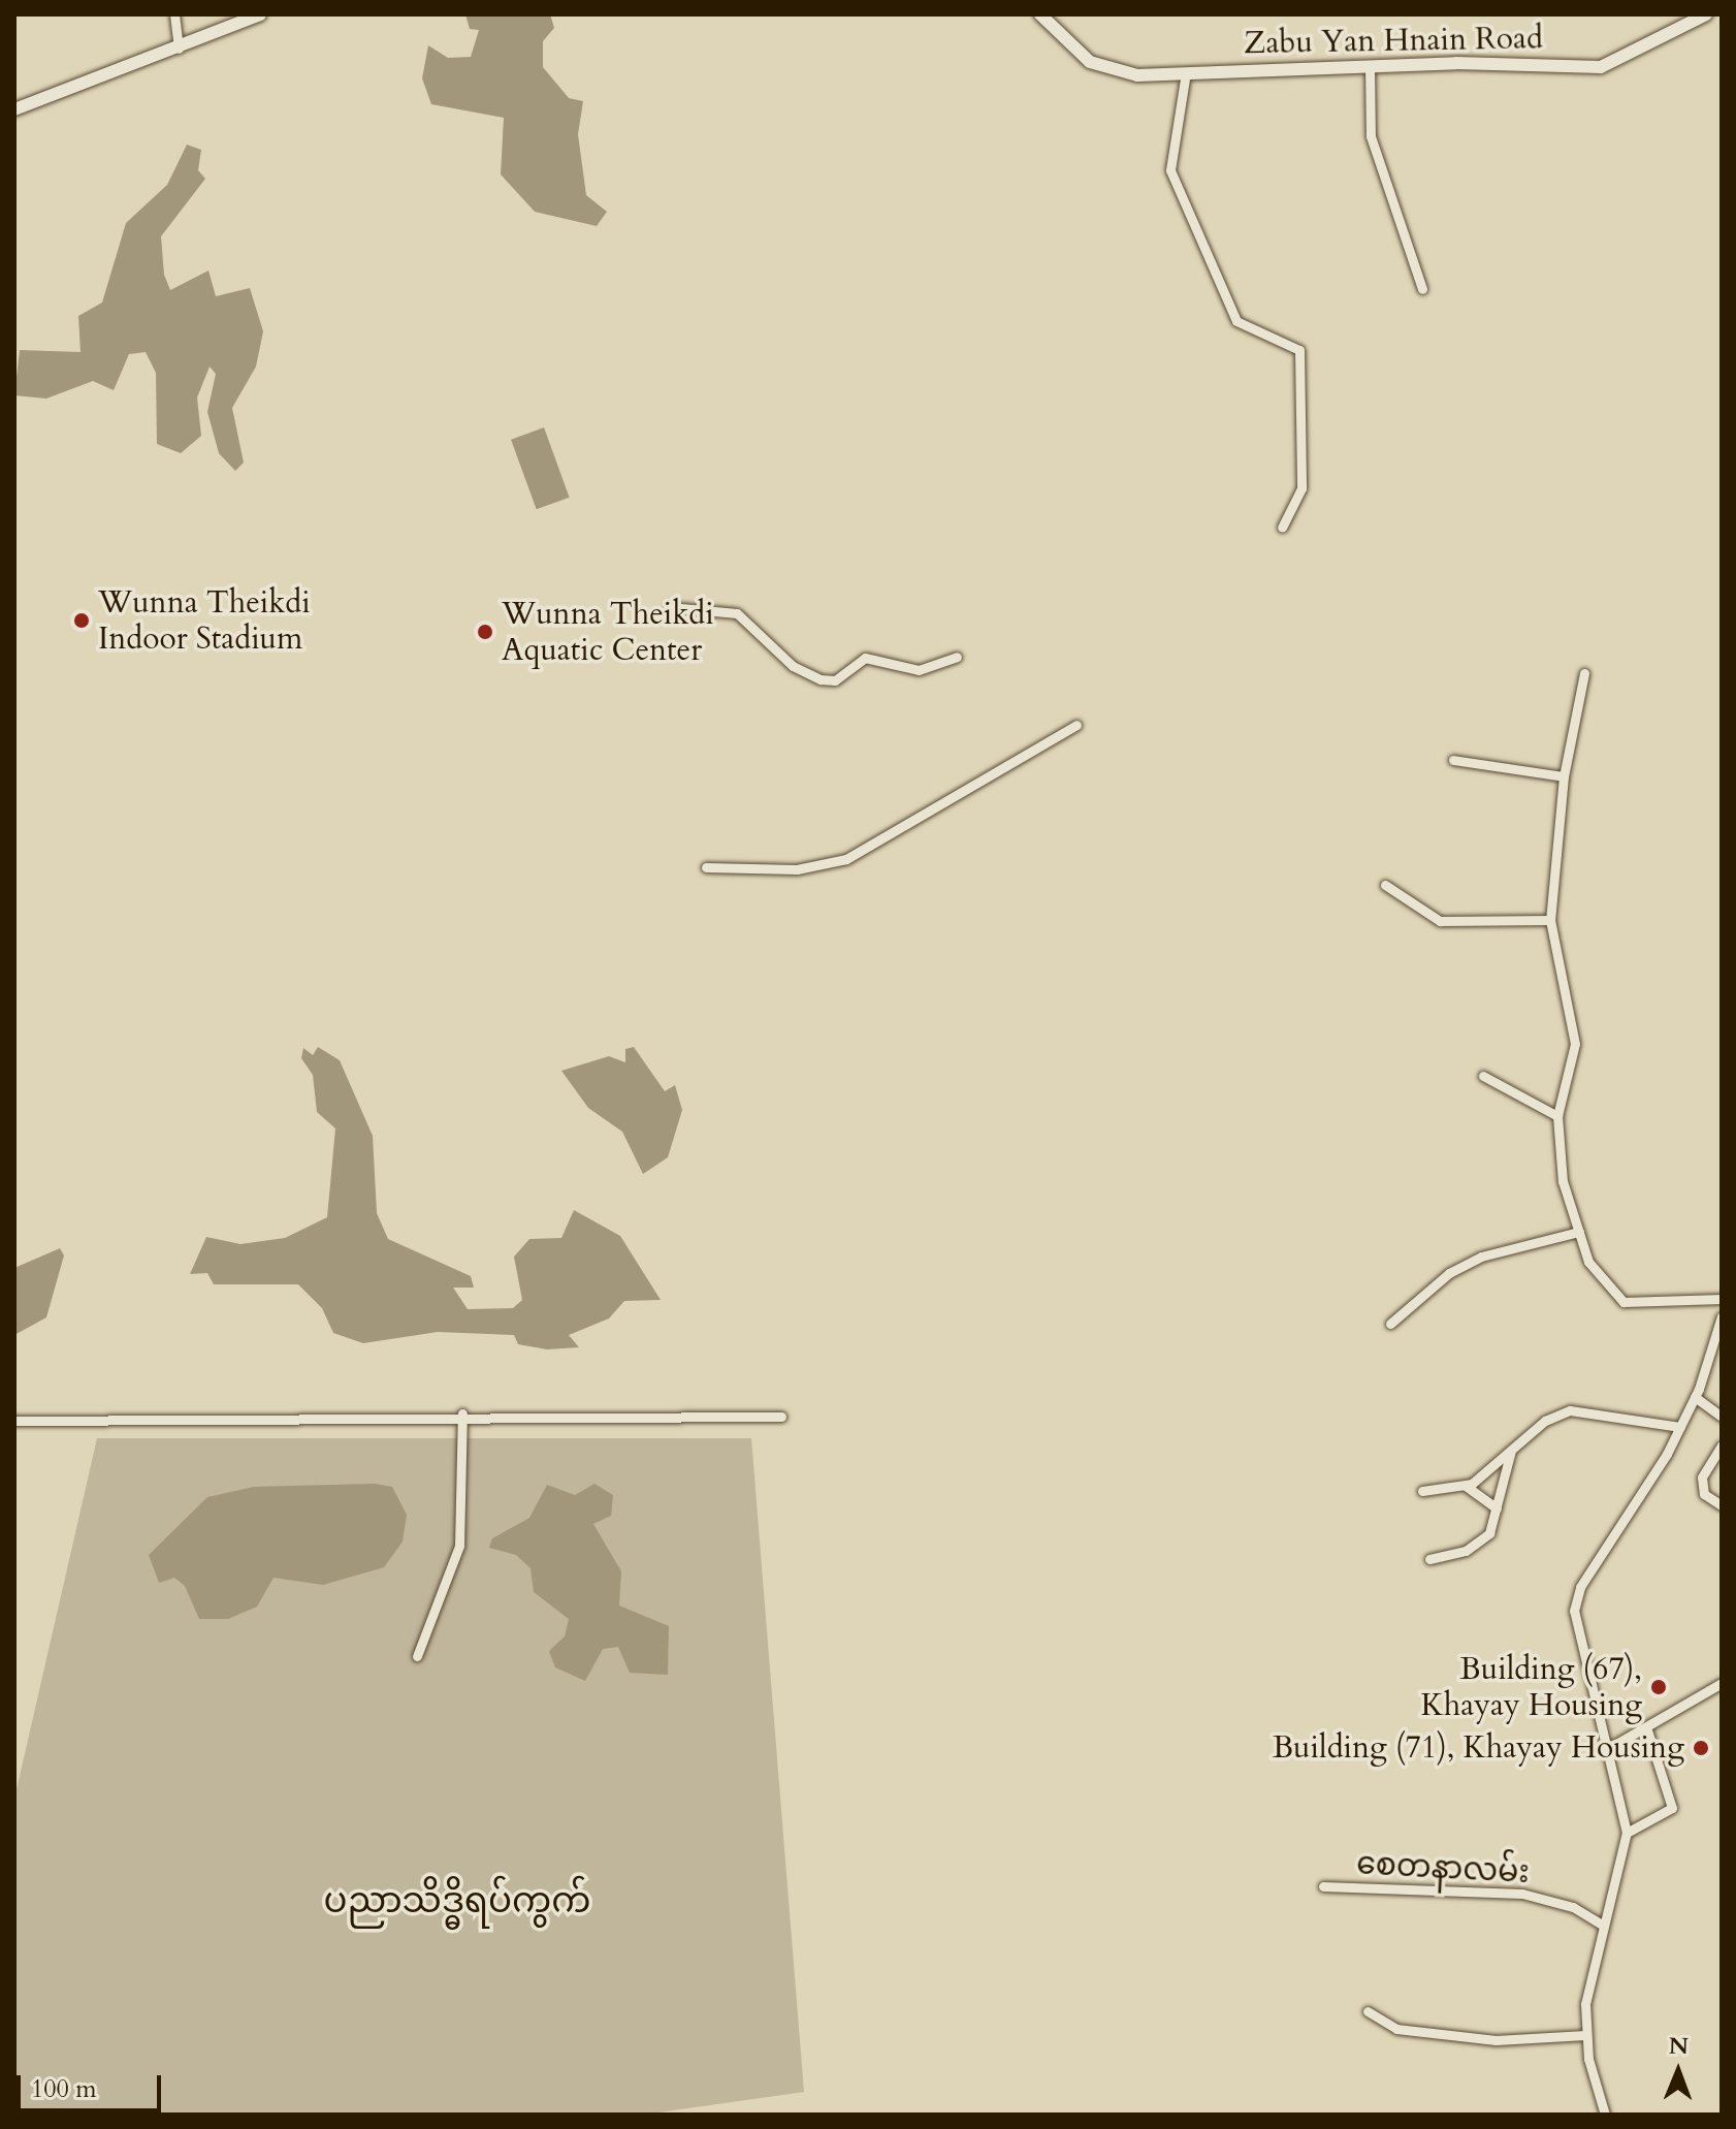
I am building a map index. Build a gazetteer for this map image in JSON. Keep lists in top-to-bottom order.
{
  "streets": {
    "street": ["Zabu Yan Hnain Road", "စေတနာလမ်း"]
  },
  "districts": ["ပညာသိဒ္ဓိရပ်ကွက်"],
  "places": [
    "Wunna Theikdi Indoor Stadium",
    "Wunna Theikdi Aquatic Center",
    "Building (67), Khayay Housing",
    "Building (71), Khayay Housing"
  ],
  "scale_bar": "100 m",
  "north": "top"
}
